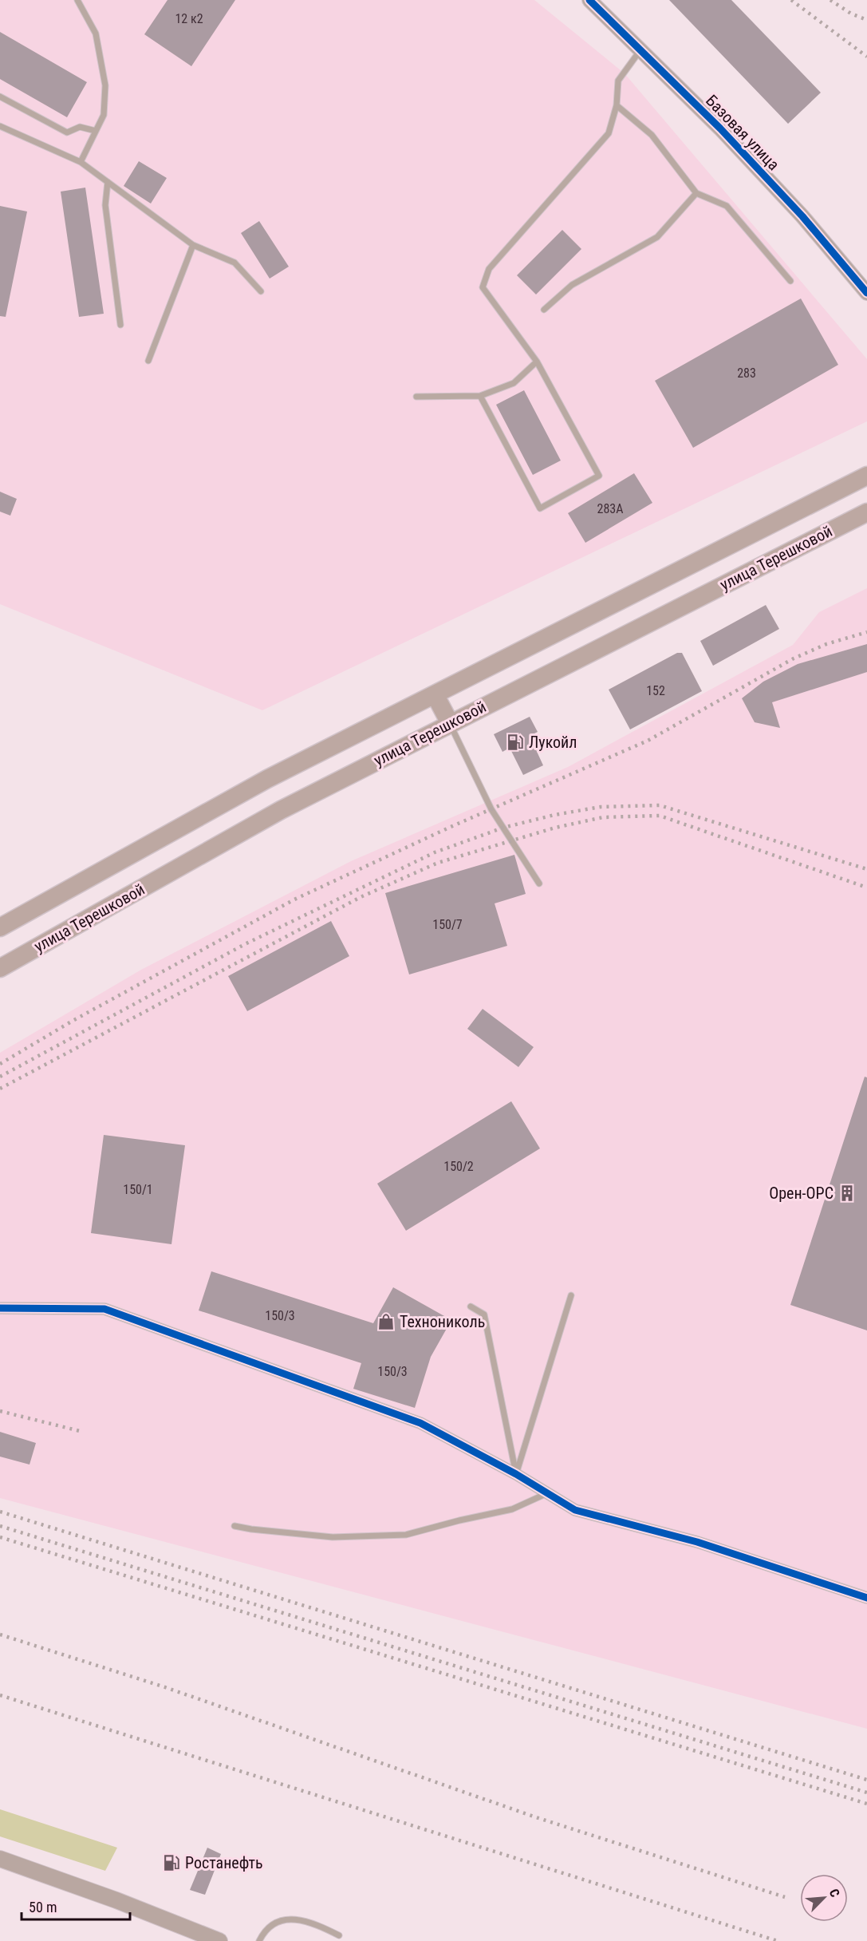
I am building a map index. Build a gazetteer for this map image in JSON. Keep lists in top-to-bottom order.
{
  "streets": {
    "main road": ["улица Терешковой"],
    "street": ["Базовая улица"]
  },
  "places": {
    "fuel station": ["Лукойл", "Ростанефть"],
    "building": ["Орен-ОРС"],
    "shop": ["Технониколь"]
  },
  "house_numbers": [
    "12 к2",
    "283",
    "283А",
    "152",
    "150/7",
    "150/2",
    "150/1",
    "150/3",
    "150/3"
  ],
  "scale_bar": "50 m",
  "north": "top right"
}
